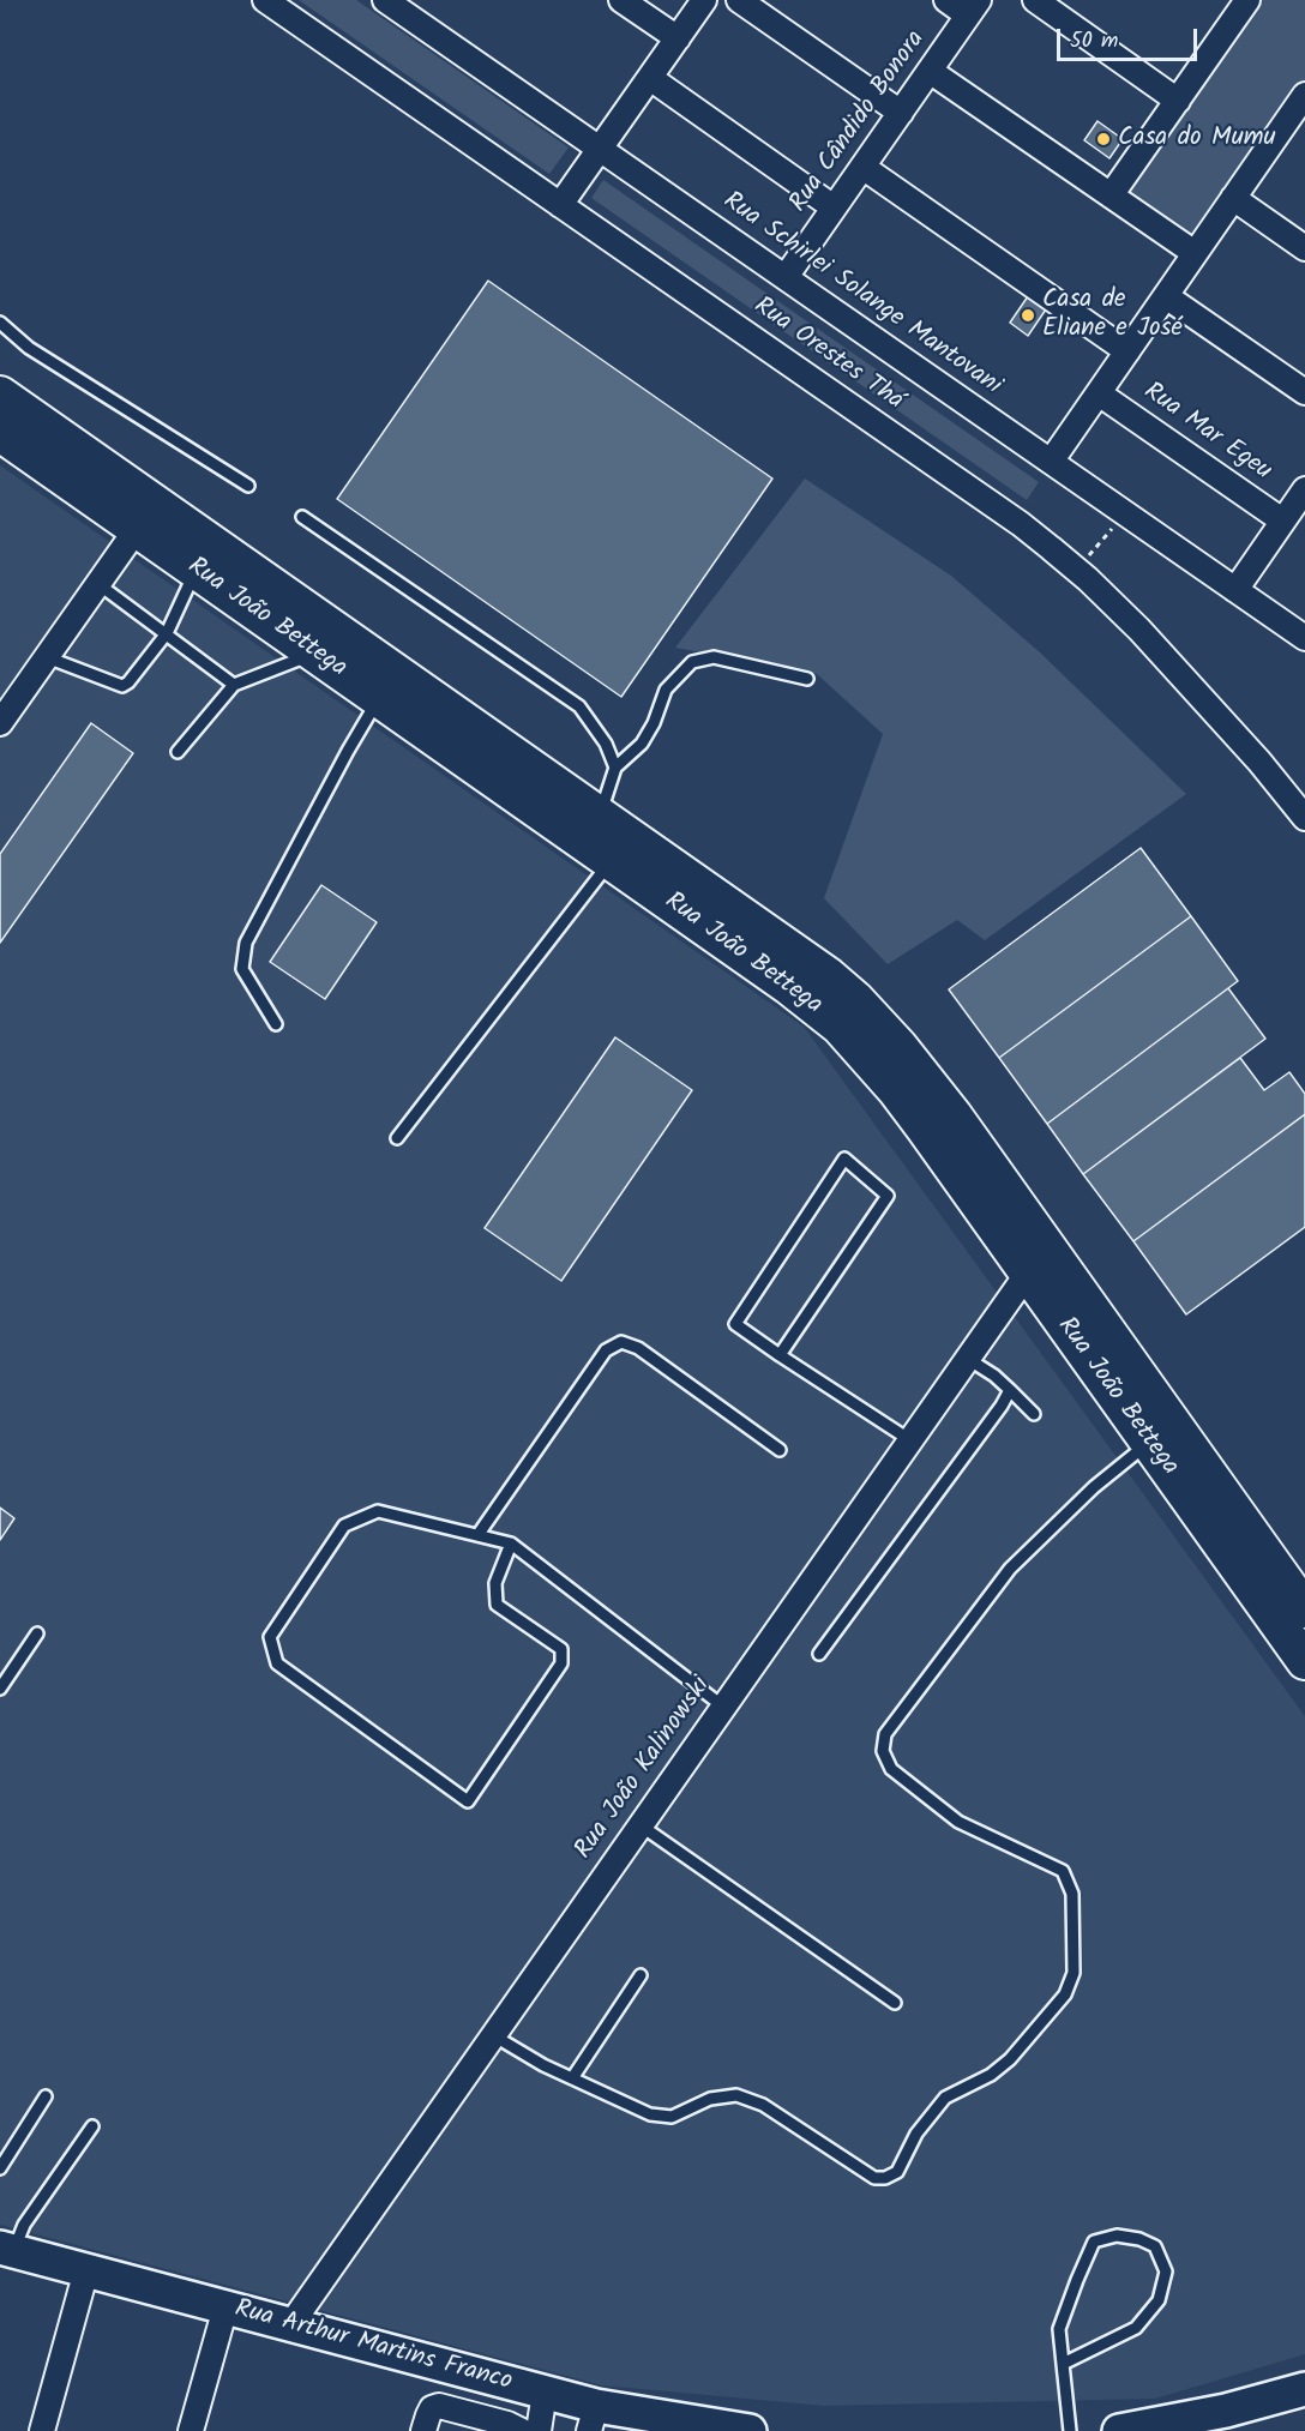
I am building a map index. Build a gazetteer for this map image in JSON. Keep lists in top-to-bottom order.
{
  "streets": {
    "main road": ["Rua João Bettega", "Rua Arthur Martins Franco"],
    "street": [
      "Rua Cândido Bonora",
      "Rua Schirlei Solange Mantovani",
      "Rua Orestes Thá",
      "Rua Mar Egeu",
      "Rua João Kalinowski"
    ]
  },
  "crossings": [
    ["Rua Cândido Bonora", "Rua Schirlei Solange Mantovani"],
    ["Rua João Bettega", "Rua João Kalinowski"],
    ["Rua João Kalinowski", "Rua Arthur Martins Franco"]
  ],
  "places": ["Casa do Mumu", "Casa de Eliane e José"],
  "scale_bar": "50 m"
}
